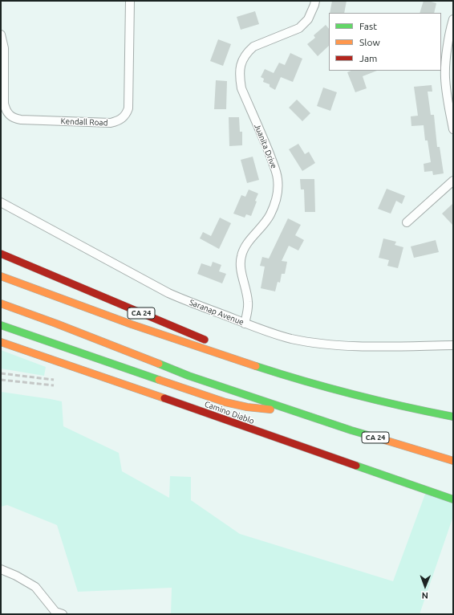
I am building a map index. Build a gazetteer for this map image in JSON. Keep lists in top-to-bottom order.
{
  "streets": {
    "main road": ["CA 24", "Camino Diablo"],
    "street": ["Kendall Road", "Juanita Drive", "Saranap Avenue"]
  },
  "crossings": [
    ["Juanita Drive", "Saranap Avenue"]
  ],
  "legend": ["Fast", "Slow", "Jam"],
  "north": "bottom"
}
